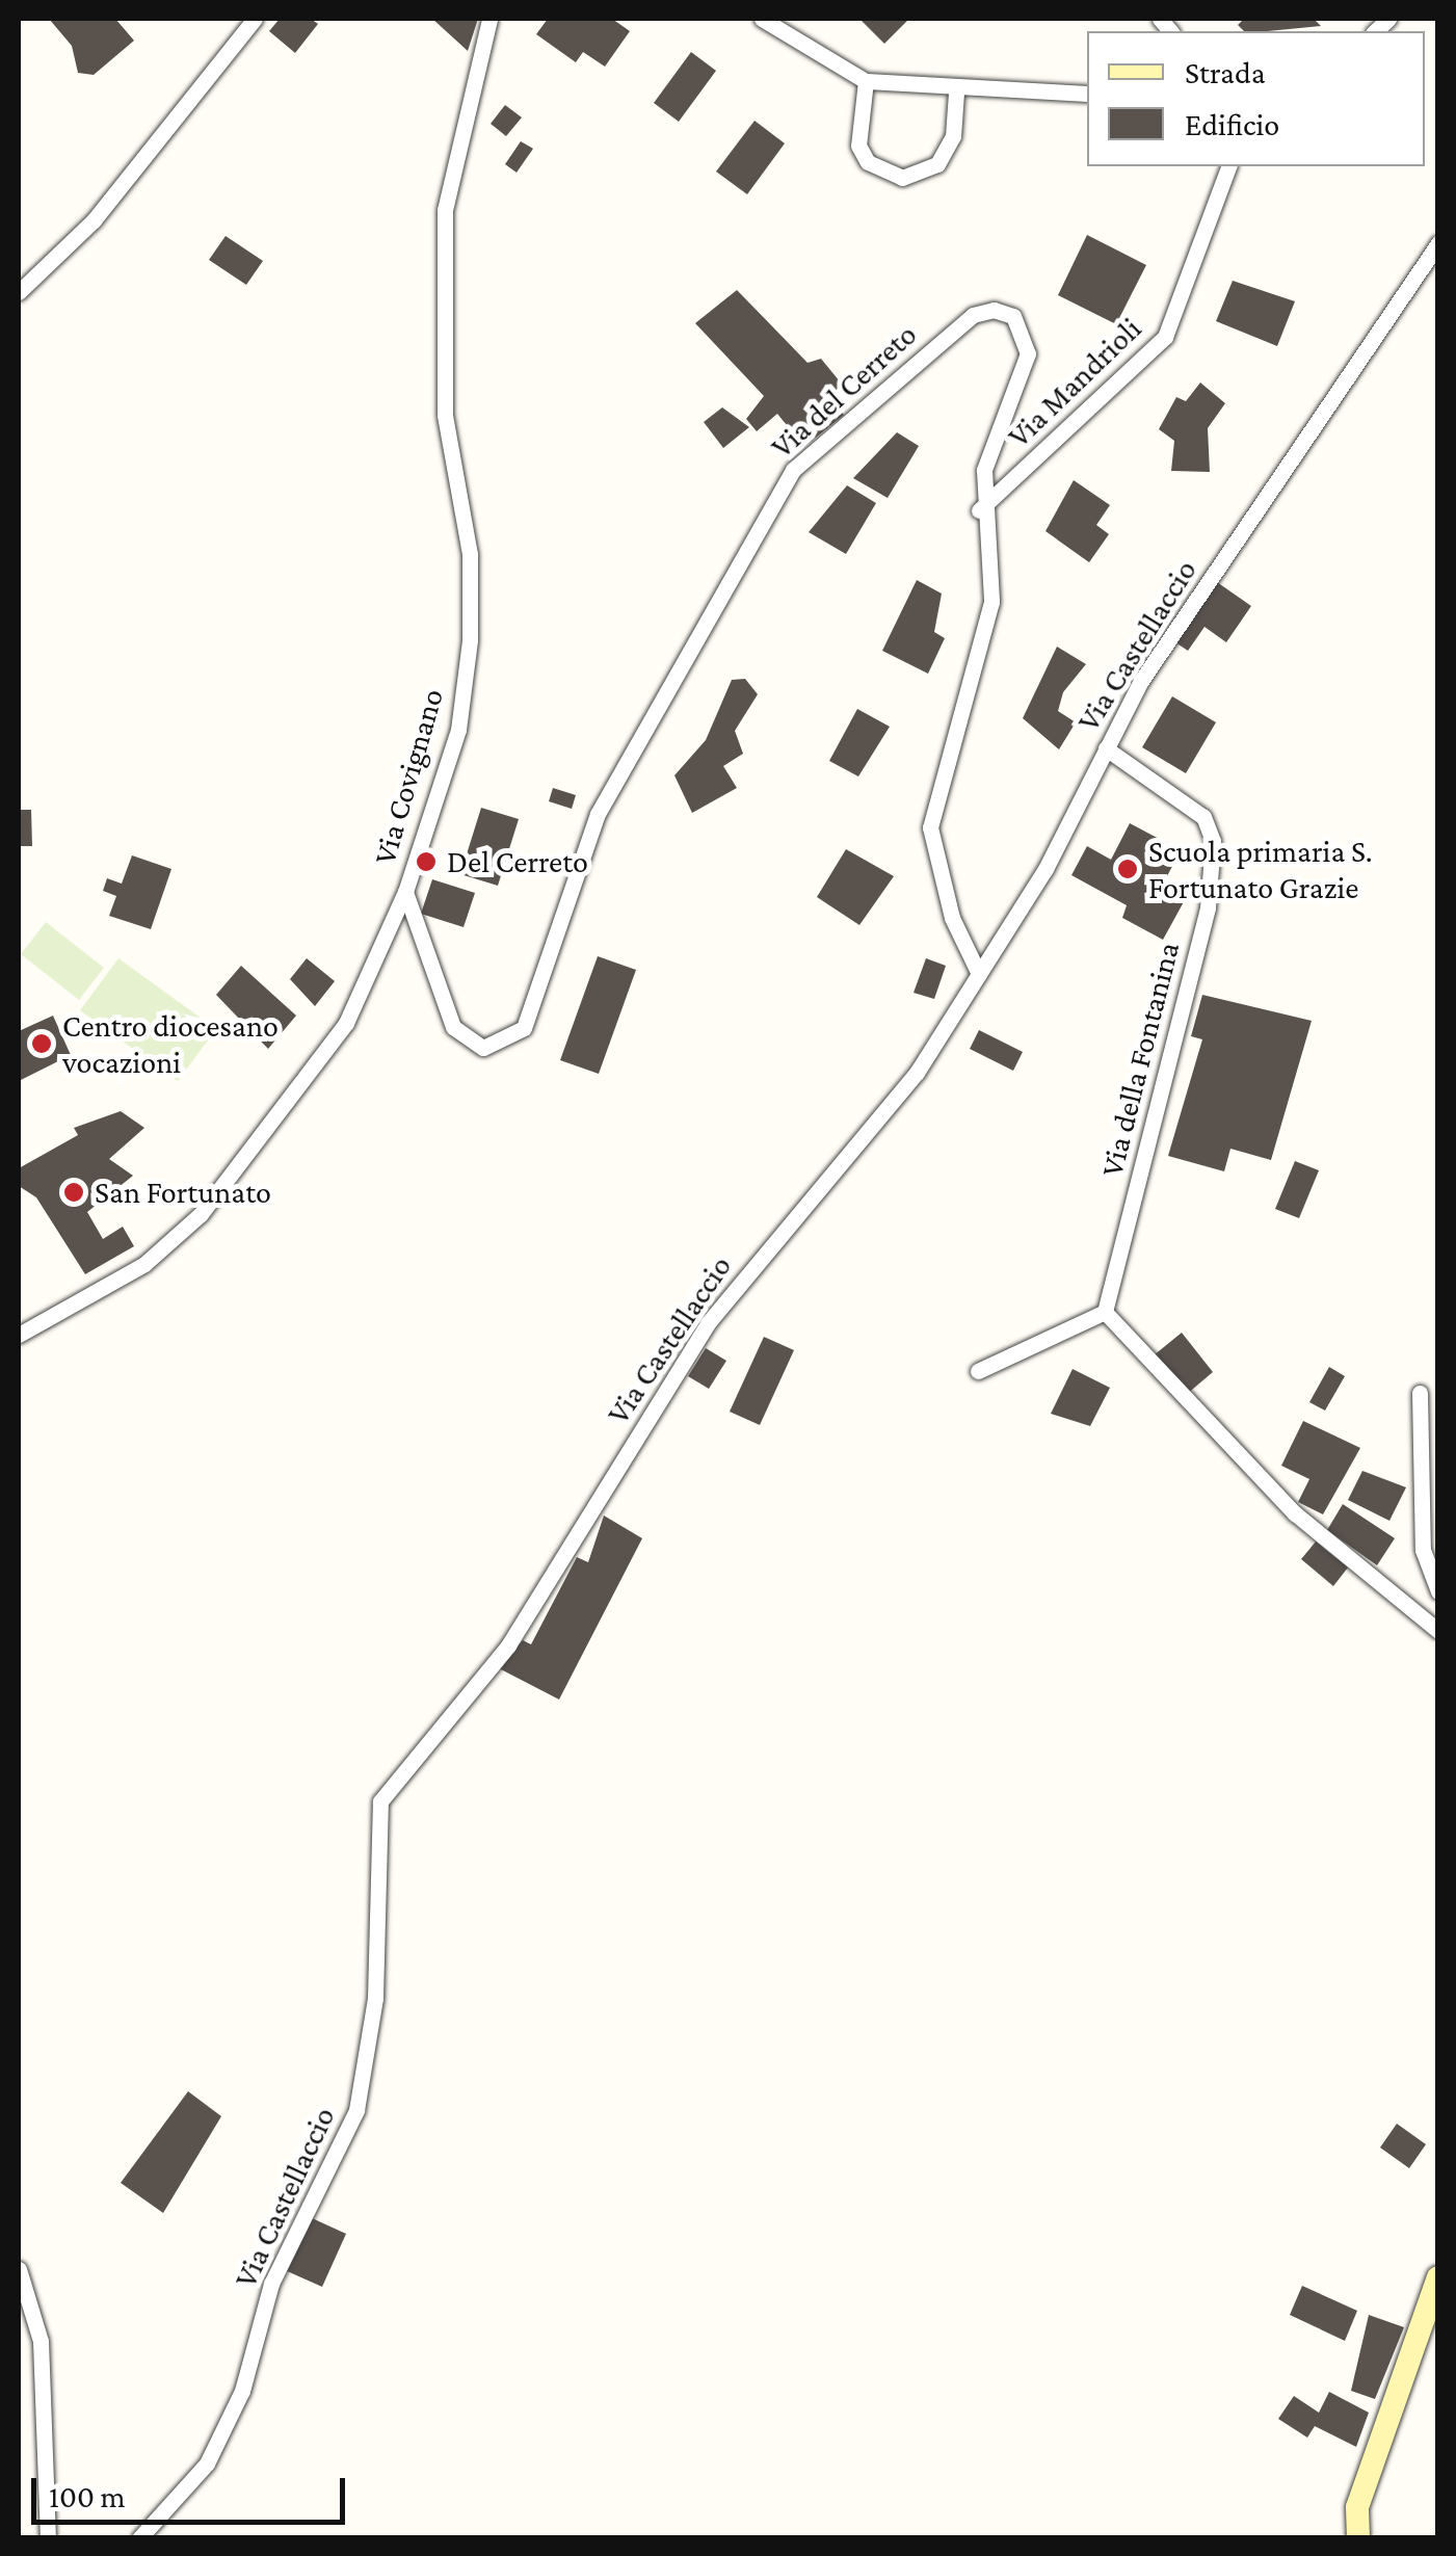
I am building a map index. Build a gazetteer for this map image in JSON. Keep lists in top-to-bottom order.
{
  "streets": {
    "street": [
      "Via Mandrioli",
      "Via del Cerreto",
      "Via Castellaccio",
      "Via Covignano",
      "Via della Fontanina"
    ]
  },
  "crossings": [
    ["Via Mandrioli", "Via del Cerreto"],
    ["Via del Cerreto", "Via Castellaccio"],
    ["Via del Cerreto", "Via Covignano"],
    ["Via Castellaccio", "Via della Fontanina"]
  ],
  "places": [
    "Del Cerreto",
    "Scuola primaria S. Fortunato Grazie",
    "Centro diocesano vocazioni",
    "San Fortunato"
  ],
  "legend": ["Strada", "Edificio"],
  "scale_bar": "100 m"
}
